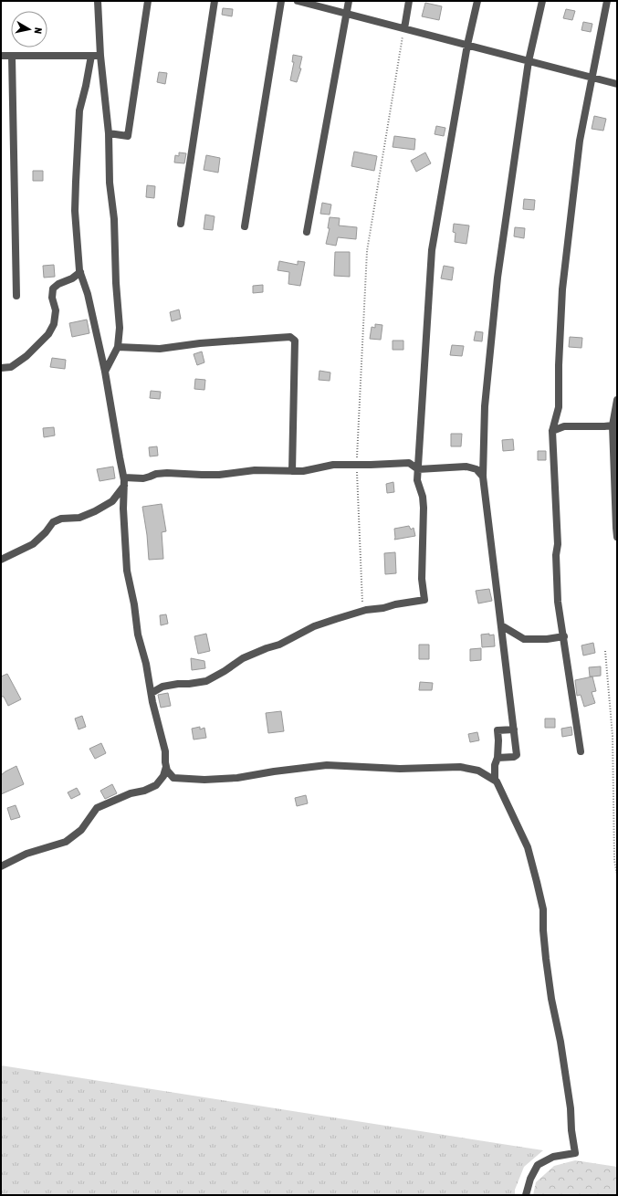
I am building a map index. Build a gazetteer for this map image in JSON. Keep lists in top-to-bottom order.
{
  "north": "right"
}
